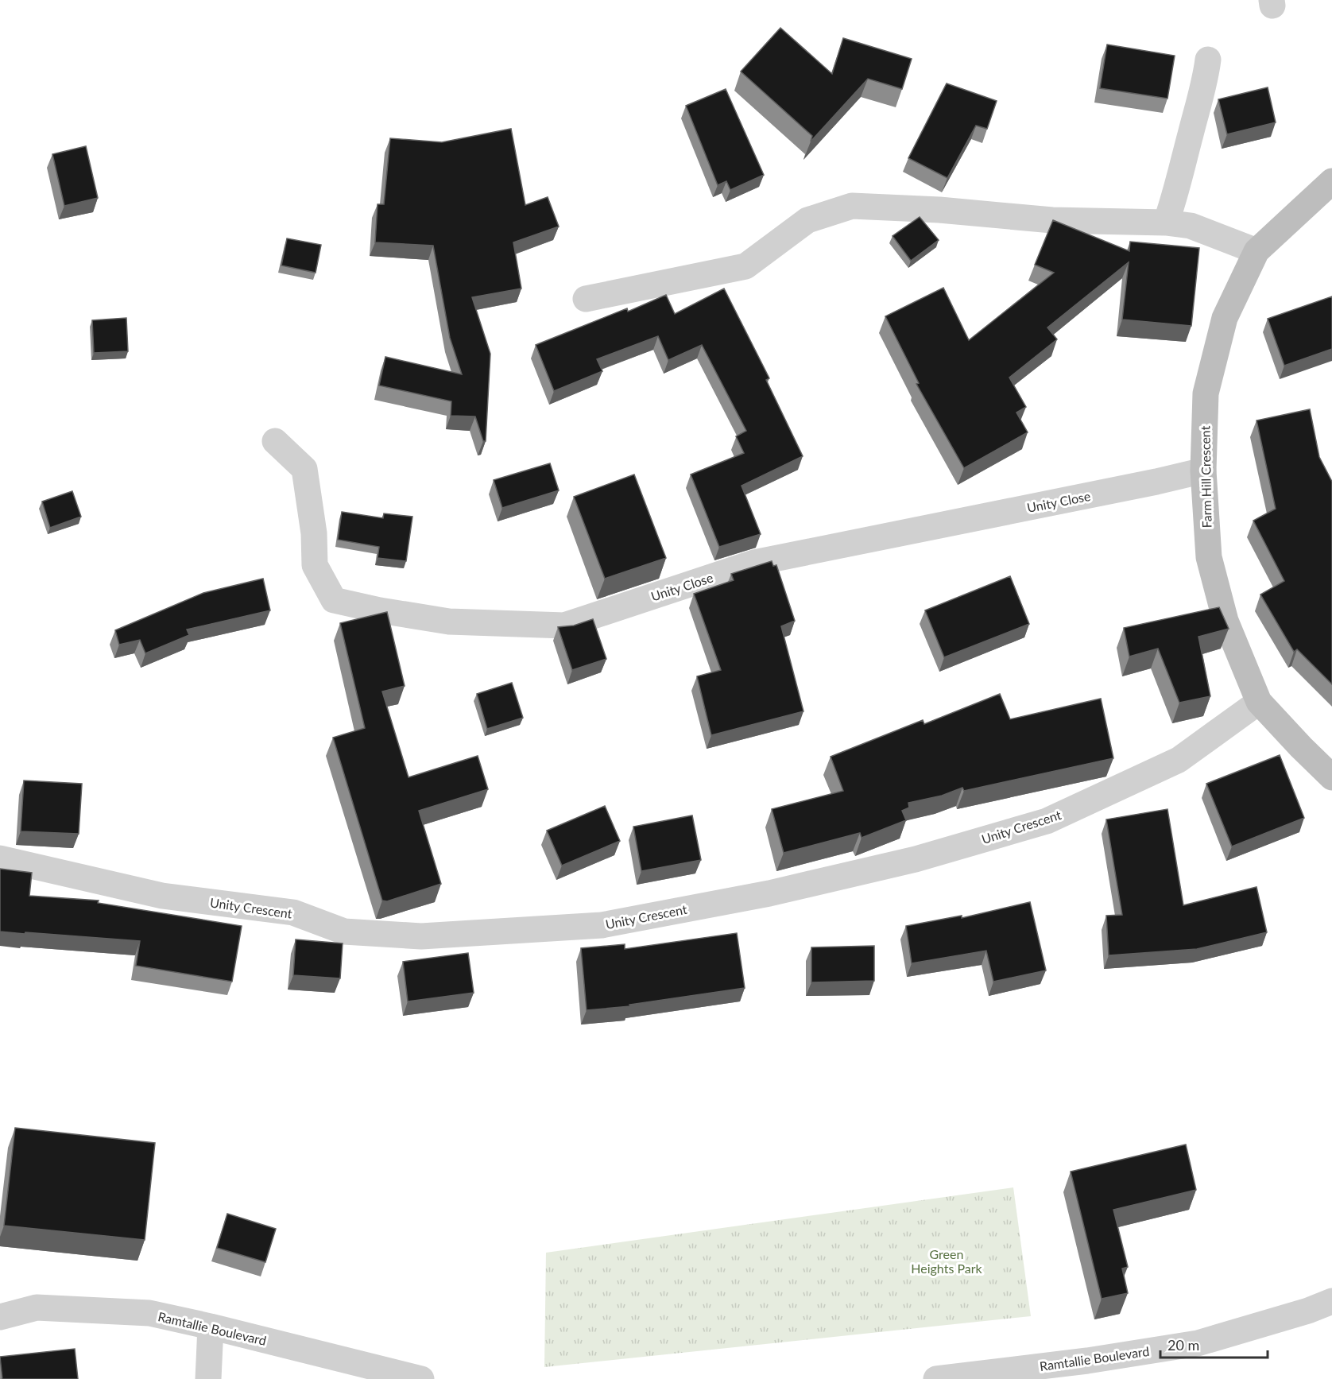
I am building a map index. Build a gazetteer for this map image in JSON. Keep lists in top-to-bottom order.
{
  "streets": {
    "street": [
      "Farm Hill Crescent",
      "Unity Close",
      "Unity Crescent",
      "Ramtallie Boulevard"
    ]
  },
  "crossings": [
    ["Farm Hill Crescent", "Unity Close"],
    ["Farm Hill Crescent", "Unity Crescent"]
  ],
  "parks": ["Green Heights Park"],
  "scale_bar": "20 m"
}
